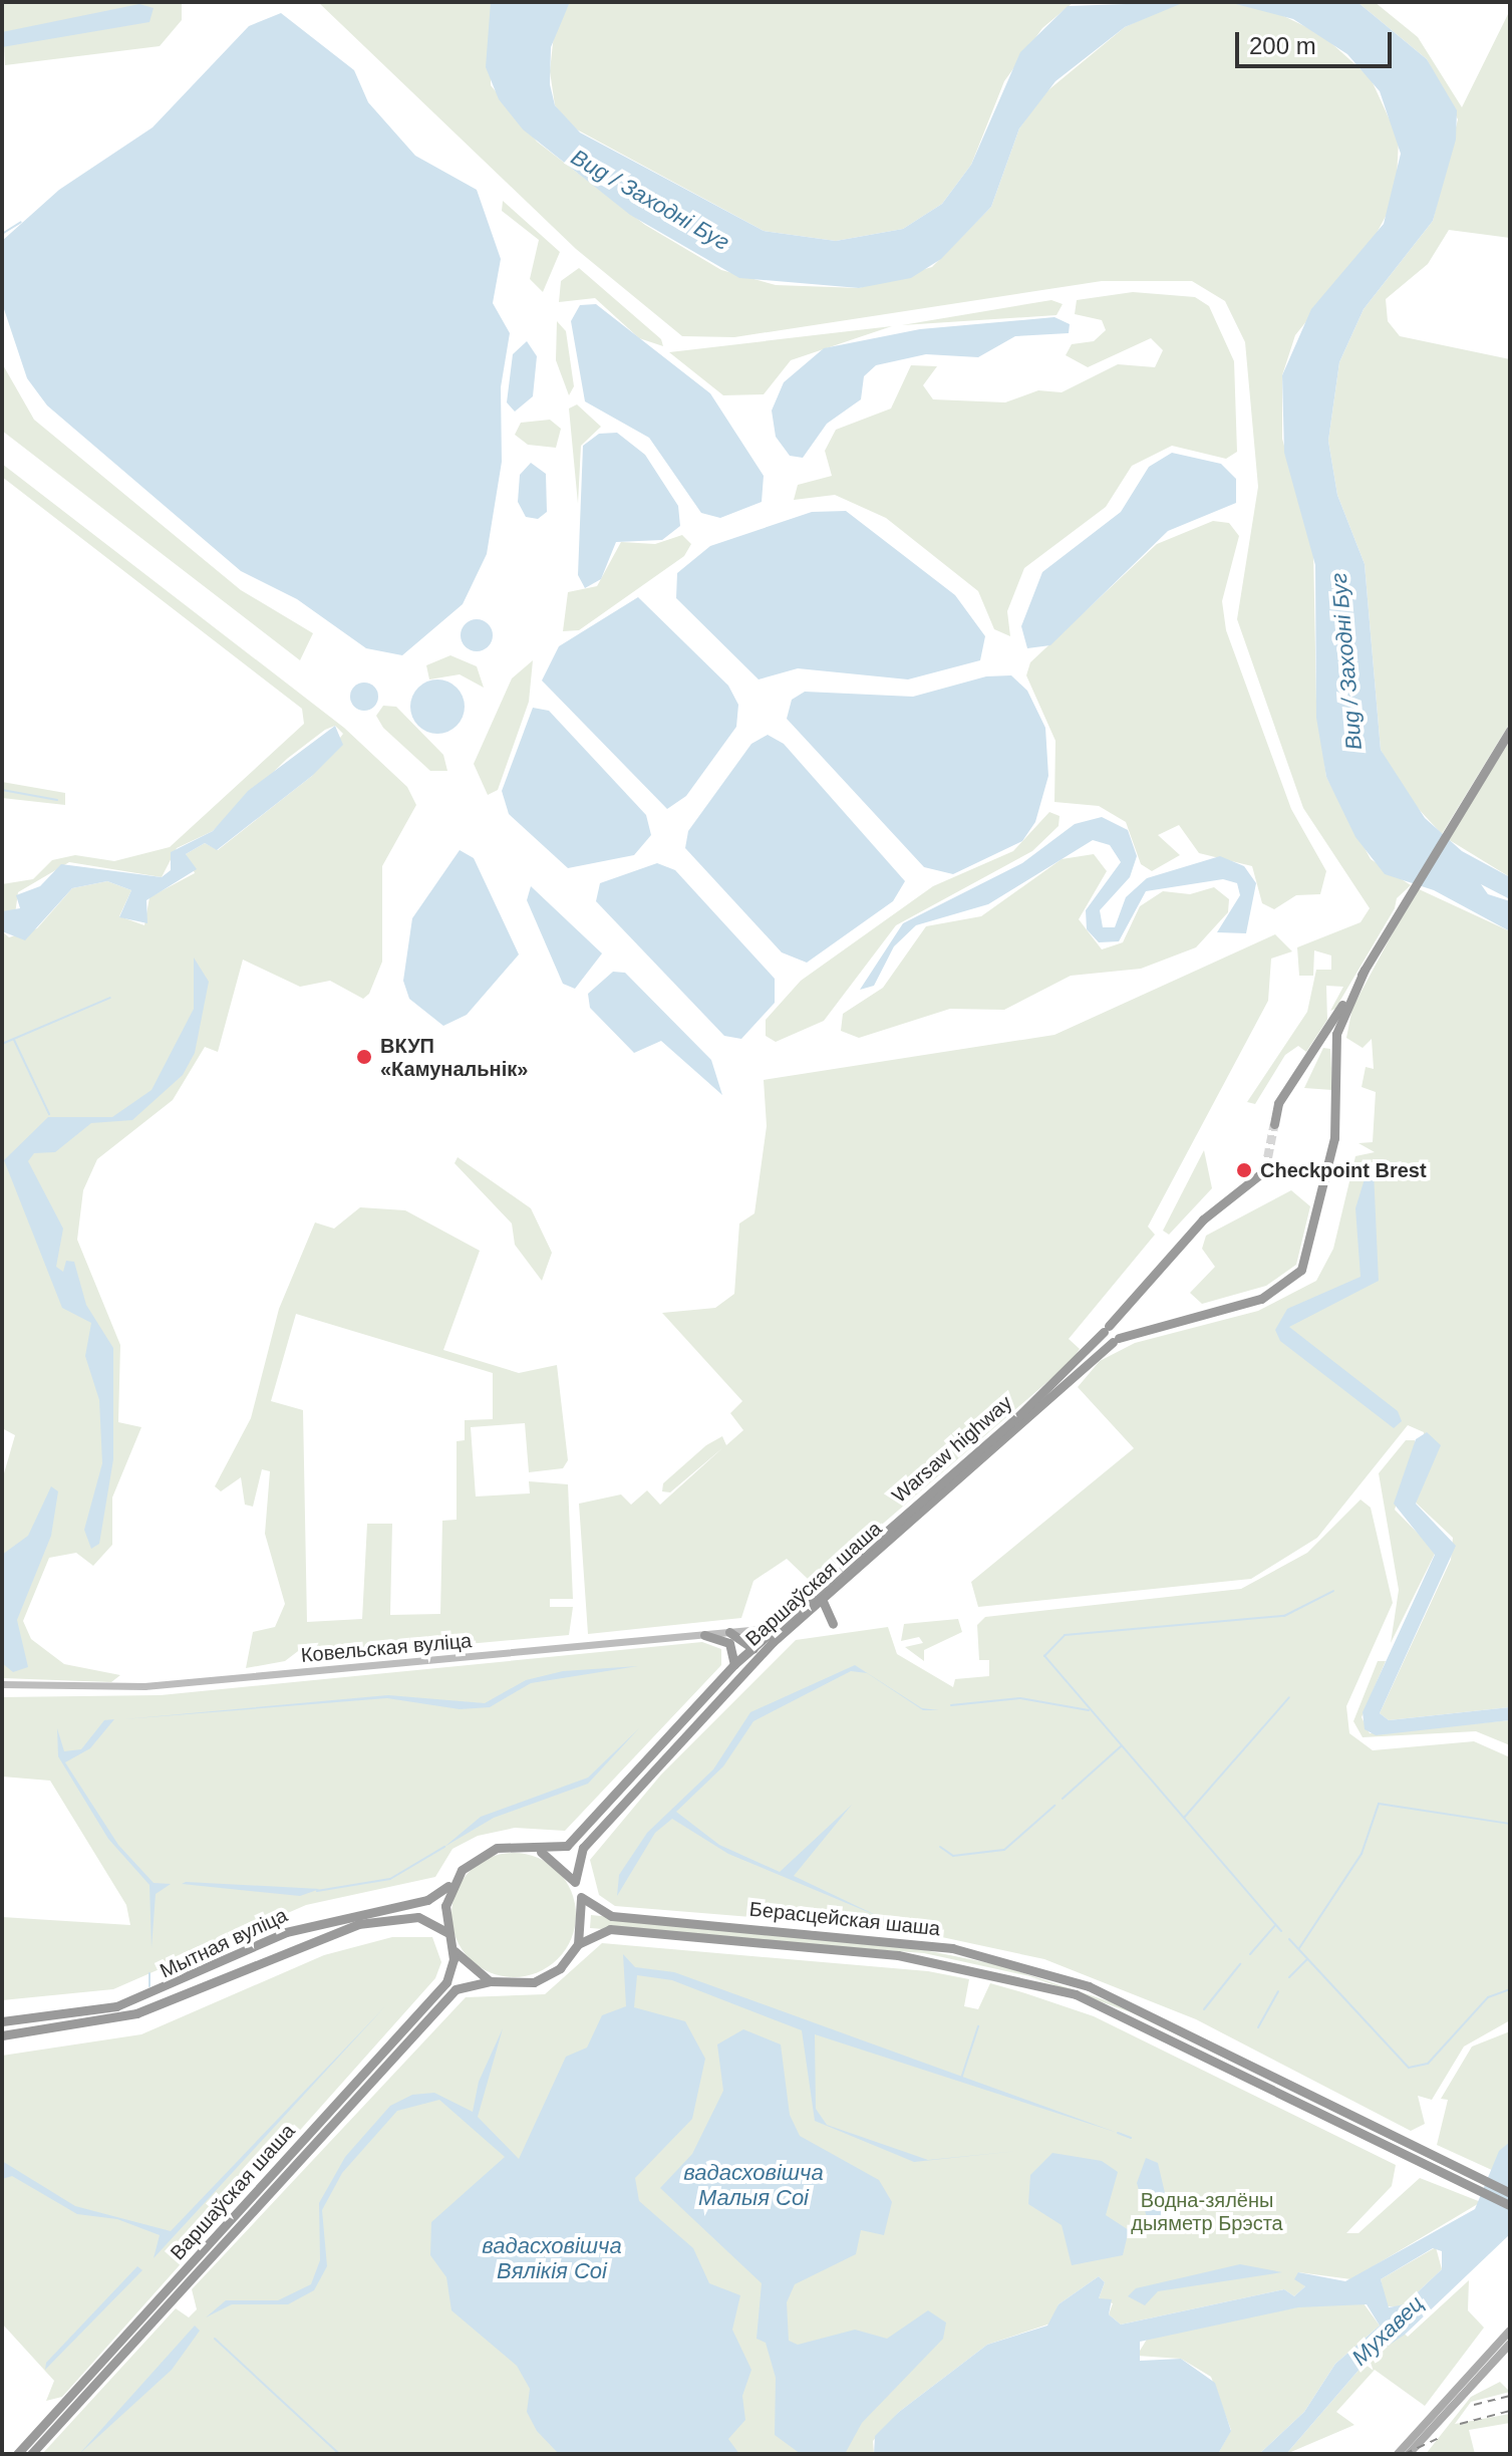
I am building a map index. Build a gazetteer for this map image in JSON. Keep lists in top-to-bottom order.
{
  "streets": {
    "highway": [
      "Warsaw highway",
      "Варшаўская шаша",
      "Берасцейская шаша",
      "Мытная вуліца"
    ],
    "main road": ["Ковельская вуліца"]
  },
  "crossings": [
    ["Warsaw highway", "Варшаўская шаша"],
    ["Warsaw highway", "Ковельская вуліца"],
    ["Варшаўская шаша", "Ковельская вуліца"],
    ["Варшаўская шаша", "Берасцейская шаша"],
    ["Варшаўская шаша", "Мытная вуліца"],
    ["Берасцейская шаша", "Мытная вуліца"]
  ],
  "water": [
    "Bug / Заходні Буг",
    "вадасховішча Малыя Соі",
    "вадасховішча Вялікія Соі",
    "Мухавец"
  ],
  "parks": ["Водна-зялёны дыяметр Брэста"],
  "places": ["ВКУП «Камунальнік»", "Checkpoint Brest"],
  "scale_bar": "200 m"
}
